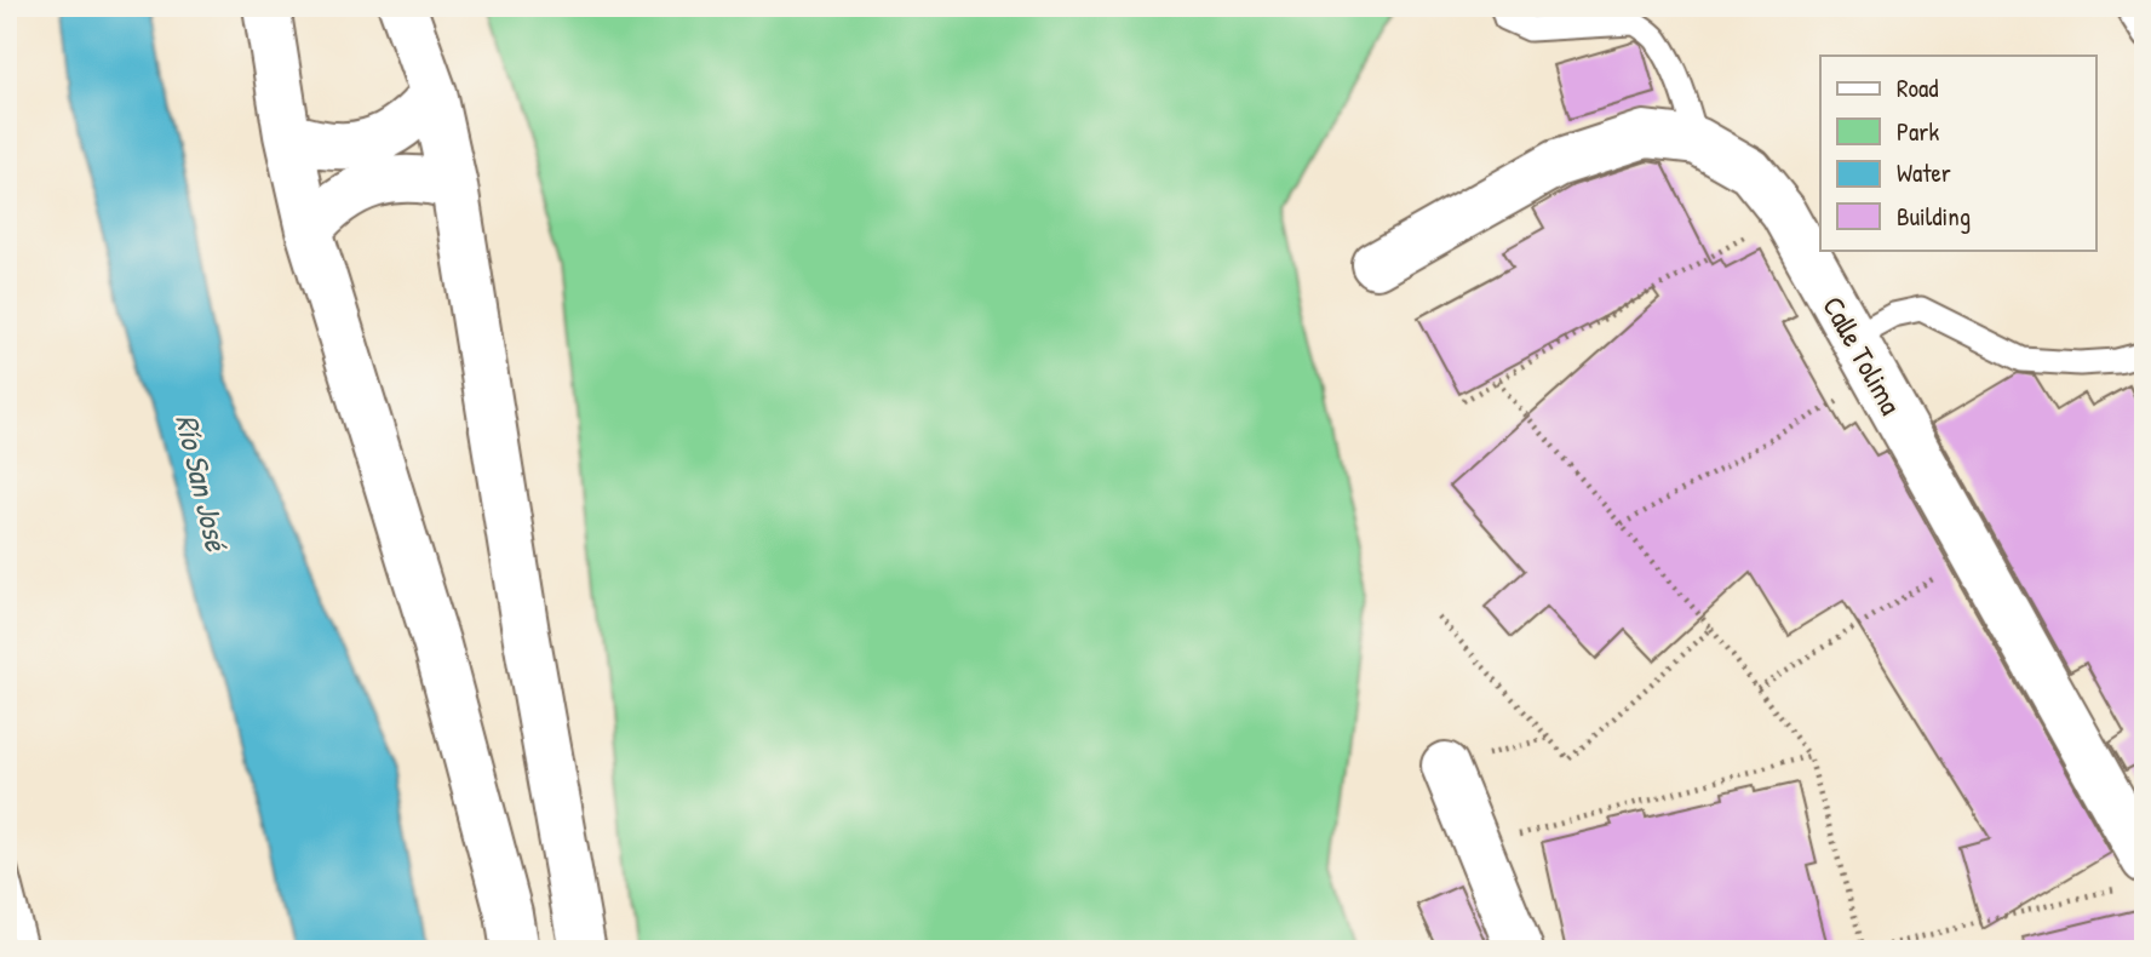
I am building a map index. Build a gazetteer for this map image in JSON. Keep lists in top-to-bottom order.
{
  "streets": {
    "main road": ["Calle Tolima"]
  },
  "water": ["Río San José"],
  "legend": [
    "Road",
    "Park",
    "Water",
    "Building"
  ]
}
